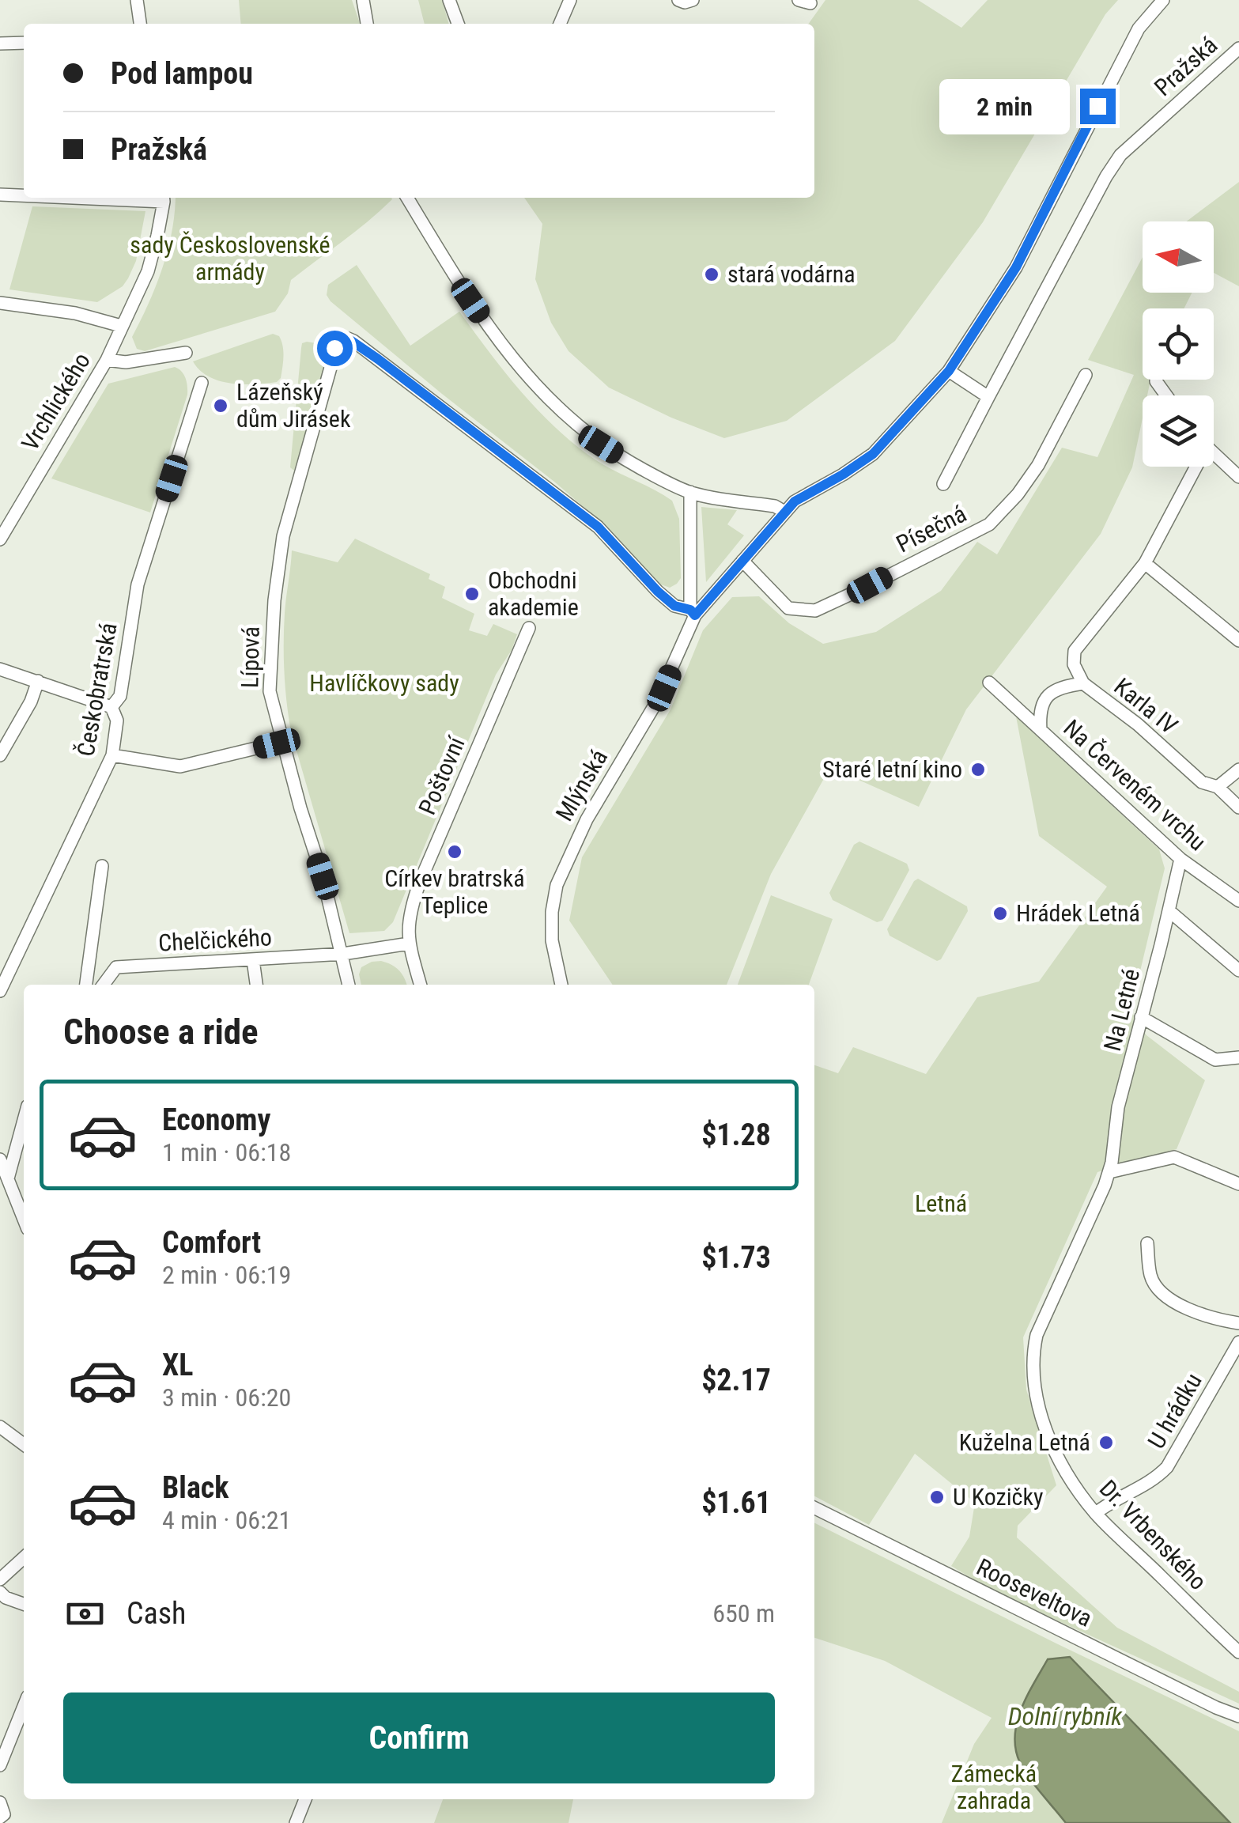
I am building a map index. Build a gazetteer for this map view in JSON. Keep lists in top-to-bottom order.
{
  "streets": {
    "street": [
      "Pražská",
      "Vrchlického",
      "Písečná",
      "Lípová",
      "Českobratrská",
      "Karla IV",
      "Poštovní",
      "Mlýnská",
      "Na Červeném vrchu",
      "Chelčického",
      "Na Letné",
      "U hrádku",
      "Dr. Vrbenského",
      "Rooseveltova"
    ]
  },
  "crossings": [
    ["Pražská", "Písečná"],
    ["Pražská", "Lípová"],
    ["Pražská", "Mlýnská"],
    ["Lípová", "Mlýnská"],
    ["Lípová", "Chelčického"],
    ["Karla IV", "Na Červeném vrchu"],
    ["Na Červeném vrchu", "Na Letné"],
    ["Na Letné", "Dr. Vrbenského"],
    ["U hrádku", "Dr. Vrbenského"]
  ],
  "water": ["Dolní rybník"],
  "parks": [
    "sady Československé armády",
    "Havlíčkovy sady",
    "Letná",
    "Zámecká zahrada"
  ],
  "places": [
    "stará vodárna",
    "Lázeňský dům Jirásek",
    "Obchodni akademie",
    "Staré letní kino",
    "Církev bratrská Teplice",
    "Hrádek Letná",
    "Kuželna Letná",
    "U Kozičky"
  ],
  "north": "left",
  "page": {
    "banner": ["Pod lampou", "Pražská"],
    "bubble": "2 min",
    "heading": "Choose a ride",
    "list": [
      {
        "name": "Economy",
        "note": "1 min · 06:18",
        "value": "$1.28"
      },
      {
        "name": "Comfort",
        "note": "2 min · 06:19",
        "value": "$1.73"
      },
      {
        "name": "XL",
        "note": "3 min · 06:20",
        "value": "$2.17"
      },
      {
        "name": "Black",
        "note": "4 min · 06:21",
        "value": "$1.61"
      }
    ],
    "pay": ["Cash", "650 m"],
    "buttons": "Confirm"
  }
}
